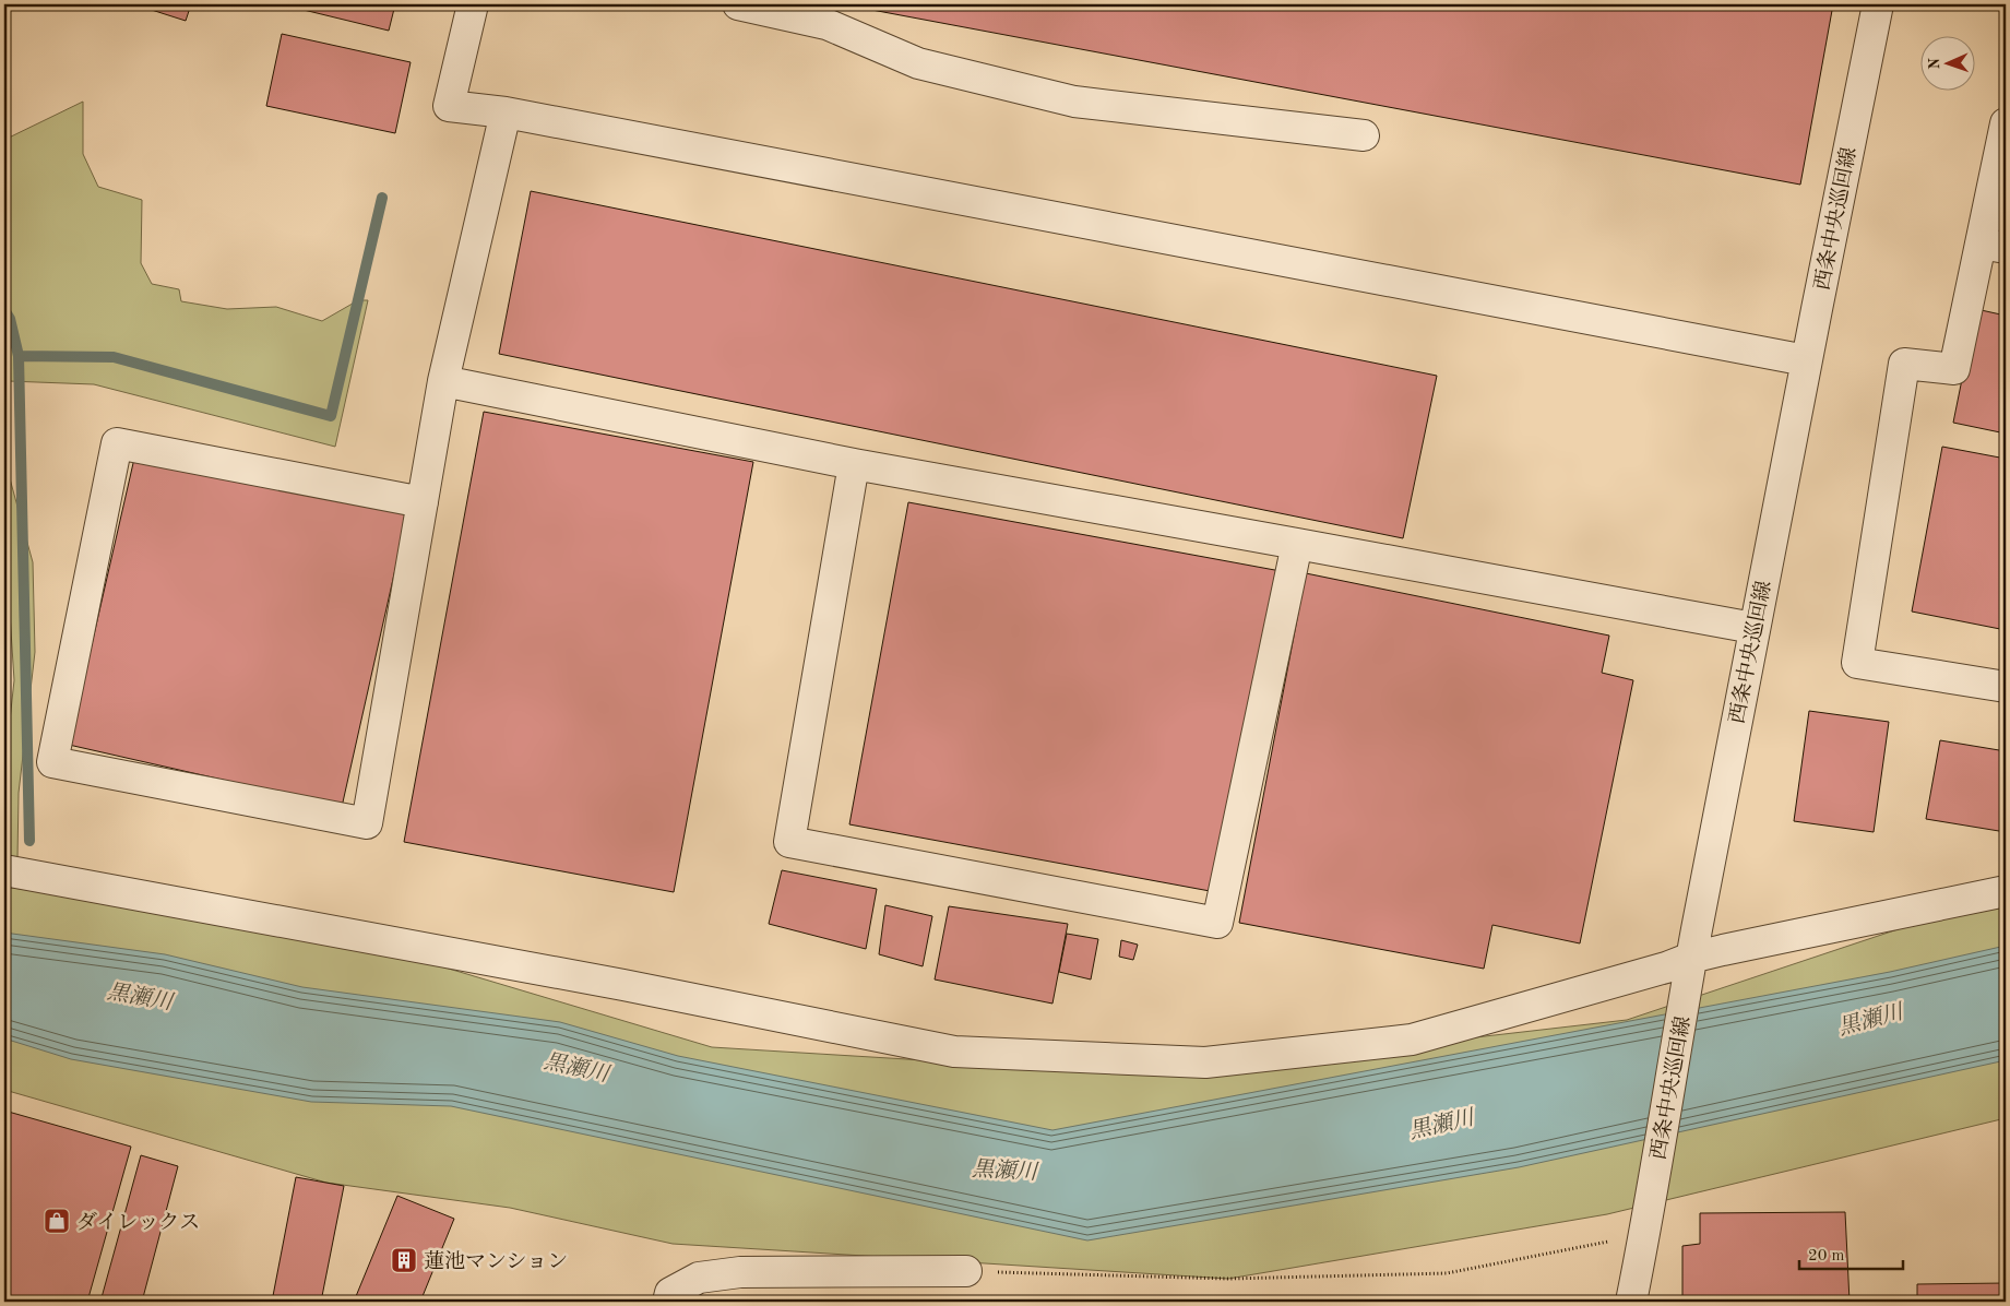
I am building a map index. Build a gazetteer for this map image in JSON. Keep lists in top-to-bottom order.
{
  "streets": {
    "street": ["西条中央巡回線"]
  },
  "water": ["黒瀬川"],
  "places": {
    "shop": ["ダイレックス"],
    "building": ["蓮池マンション"]
  },
  "scale_bar": "20 m",
  "north": "left"
}
